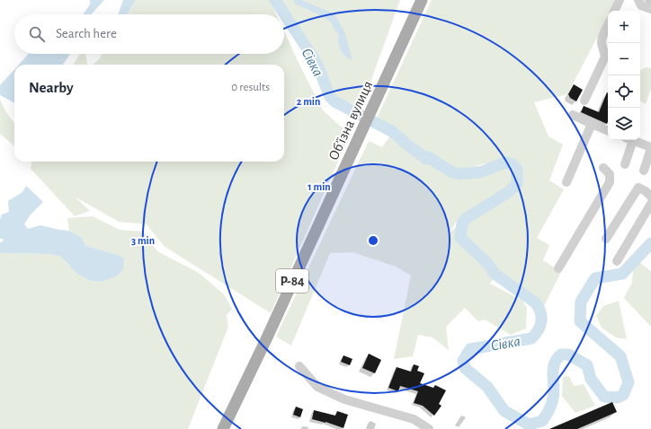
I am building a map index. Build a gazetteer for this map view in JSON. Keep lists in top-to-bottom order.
{
  "streets": {
    "main road": ["Обʼїзна вулиця", "Р-84"]
  },
  "water": ["Сівка"],
  "page": {
    "map_buttons": ["+", "−"],
    "search": "Search here",
    "heading": ["Nearby", "0 results"]
  },
  "rings": ["2 min", "1 min", "3 min"]
}
